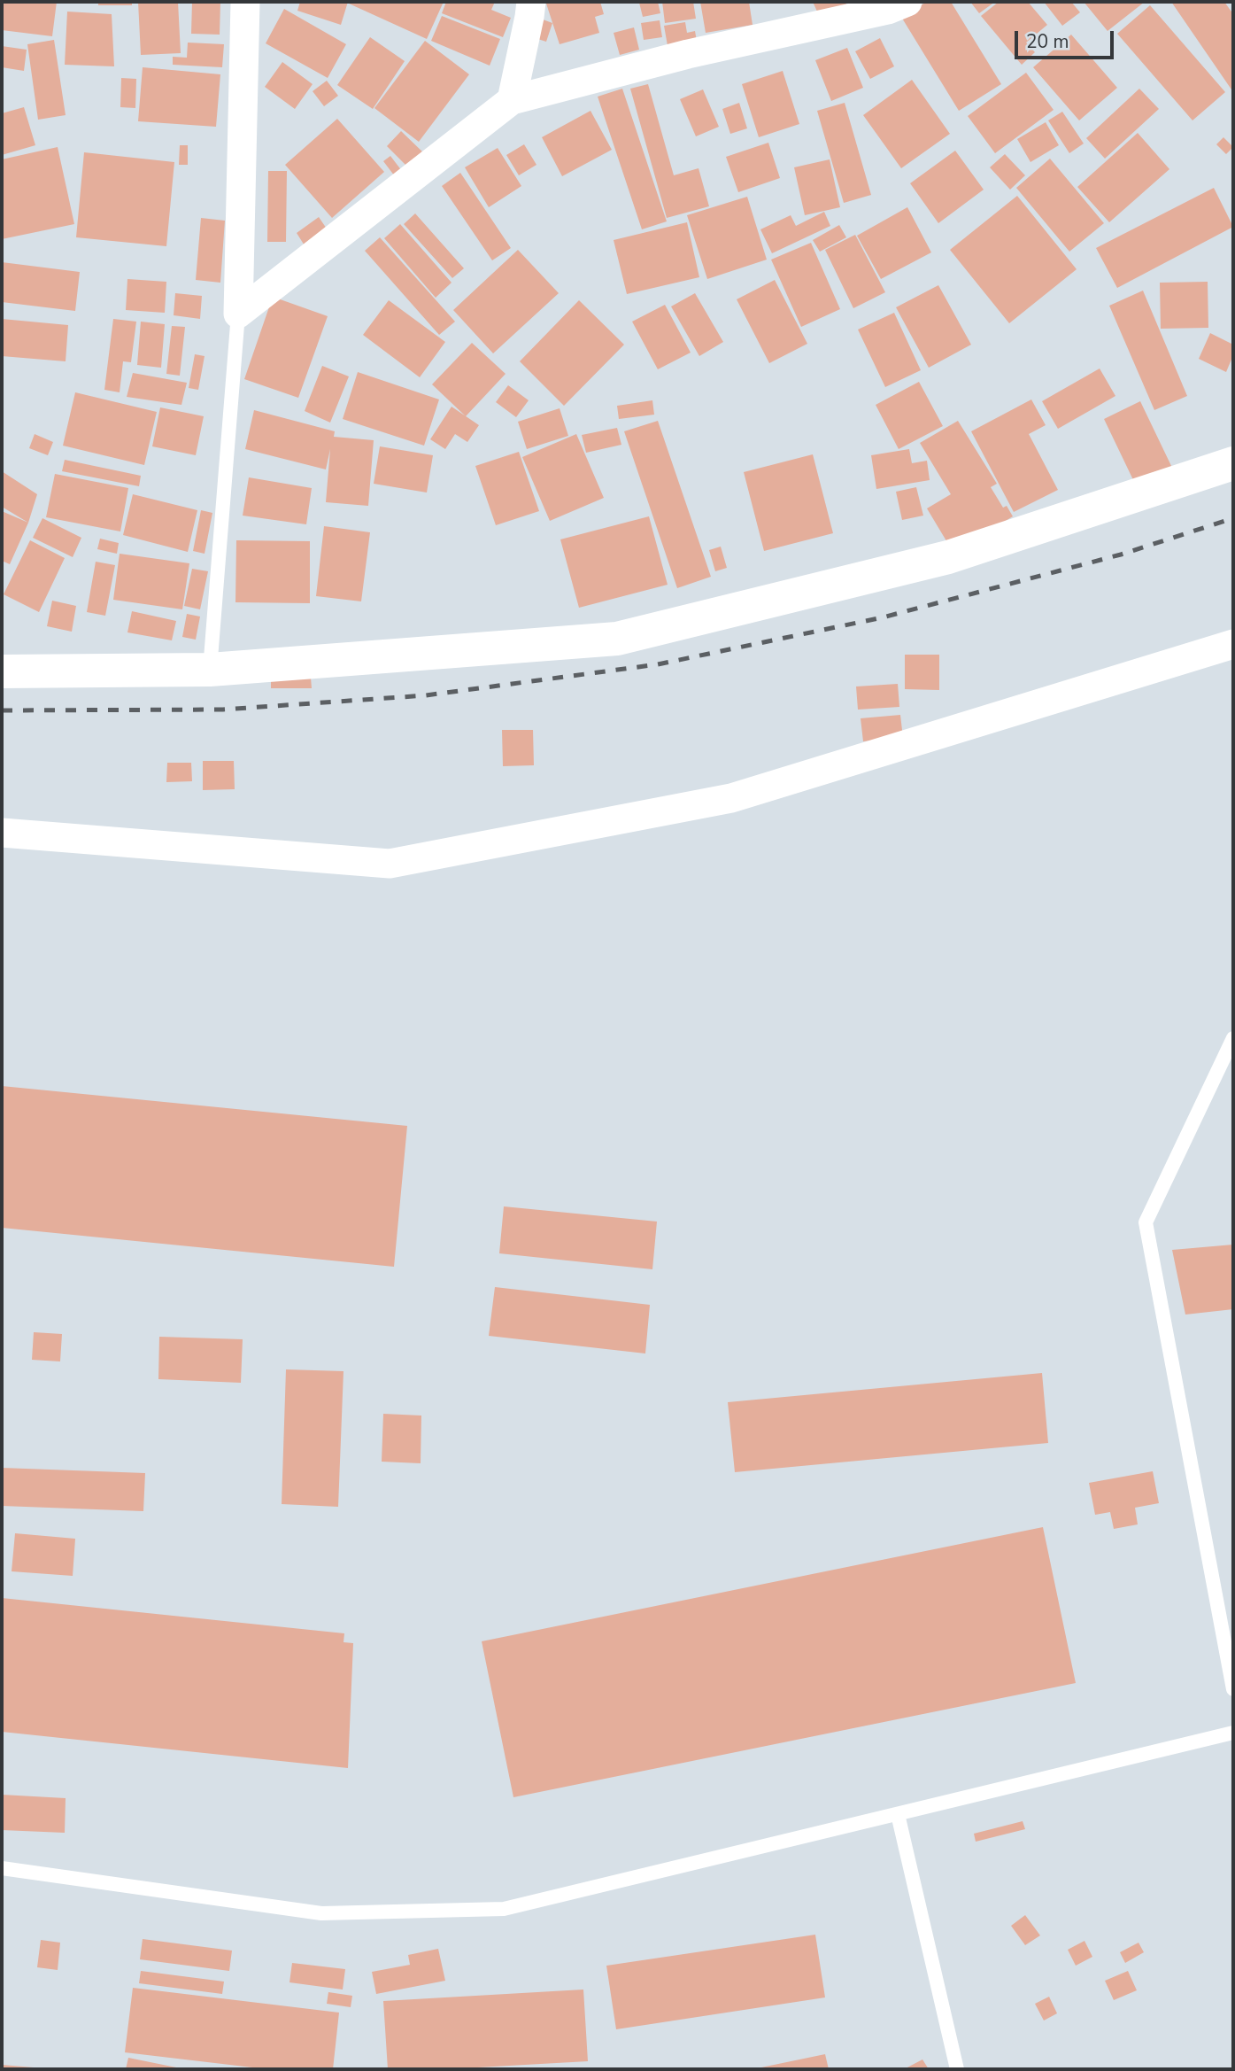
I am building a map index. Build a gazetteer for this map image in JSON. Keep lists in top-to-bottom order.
{
  "scale_bar": "20 m"
}
